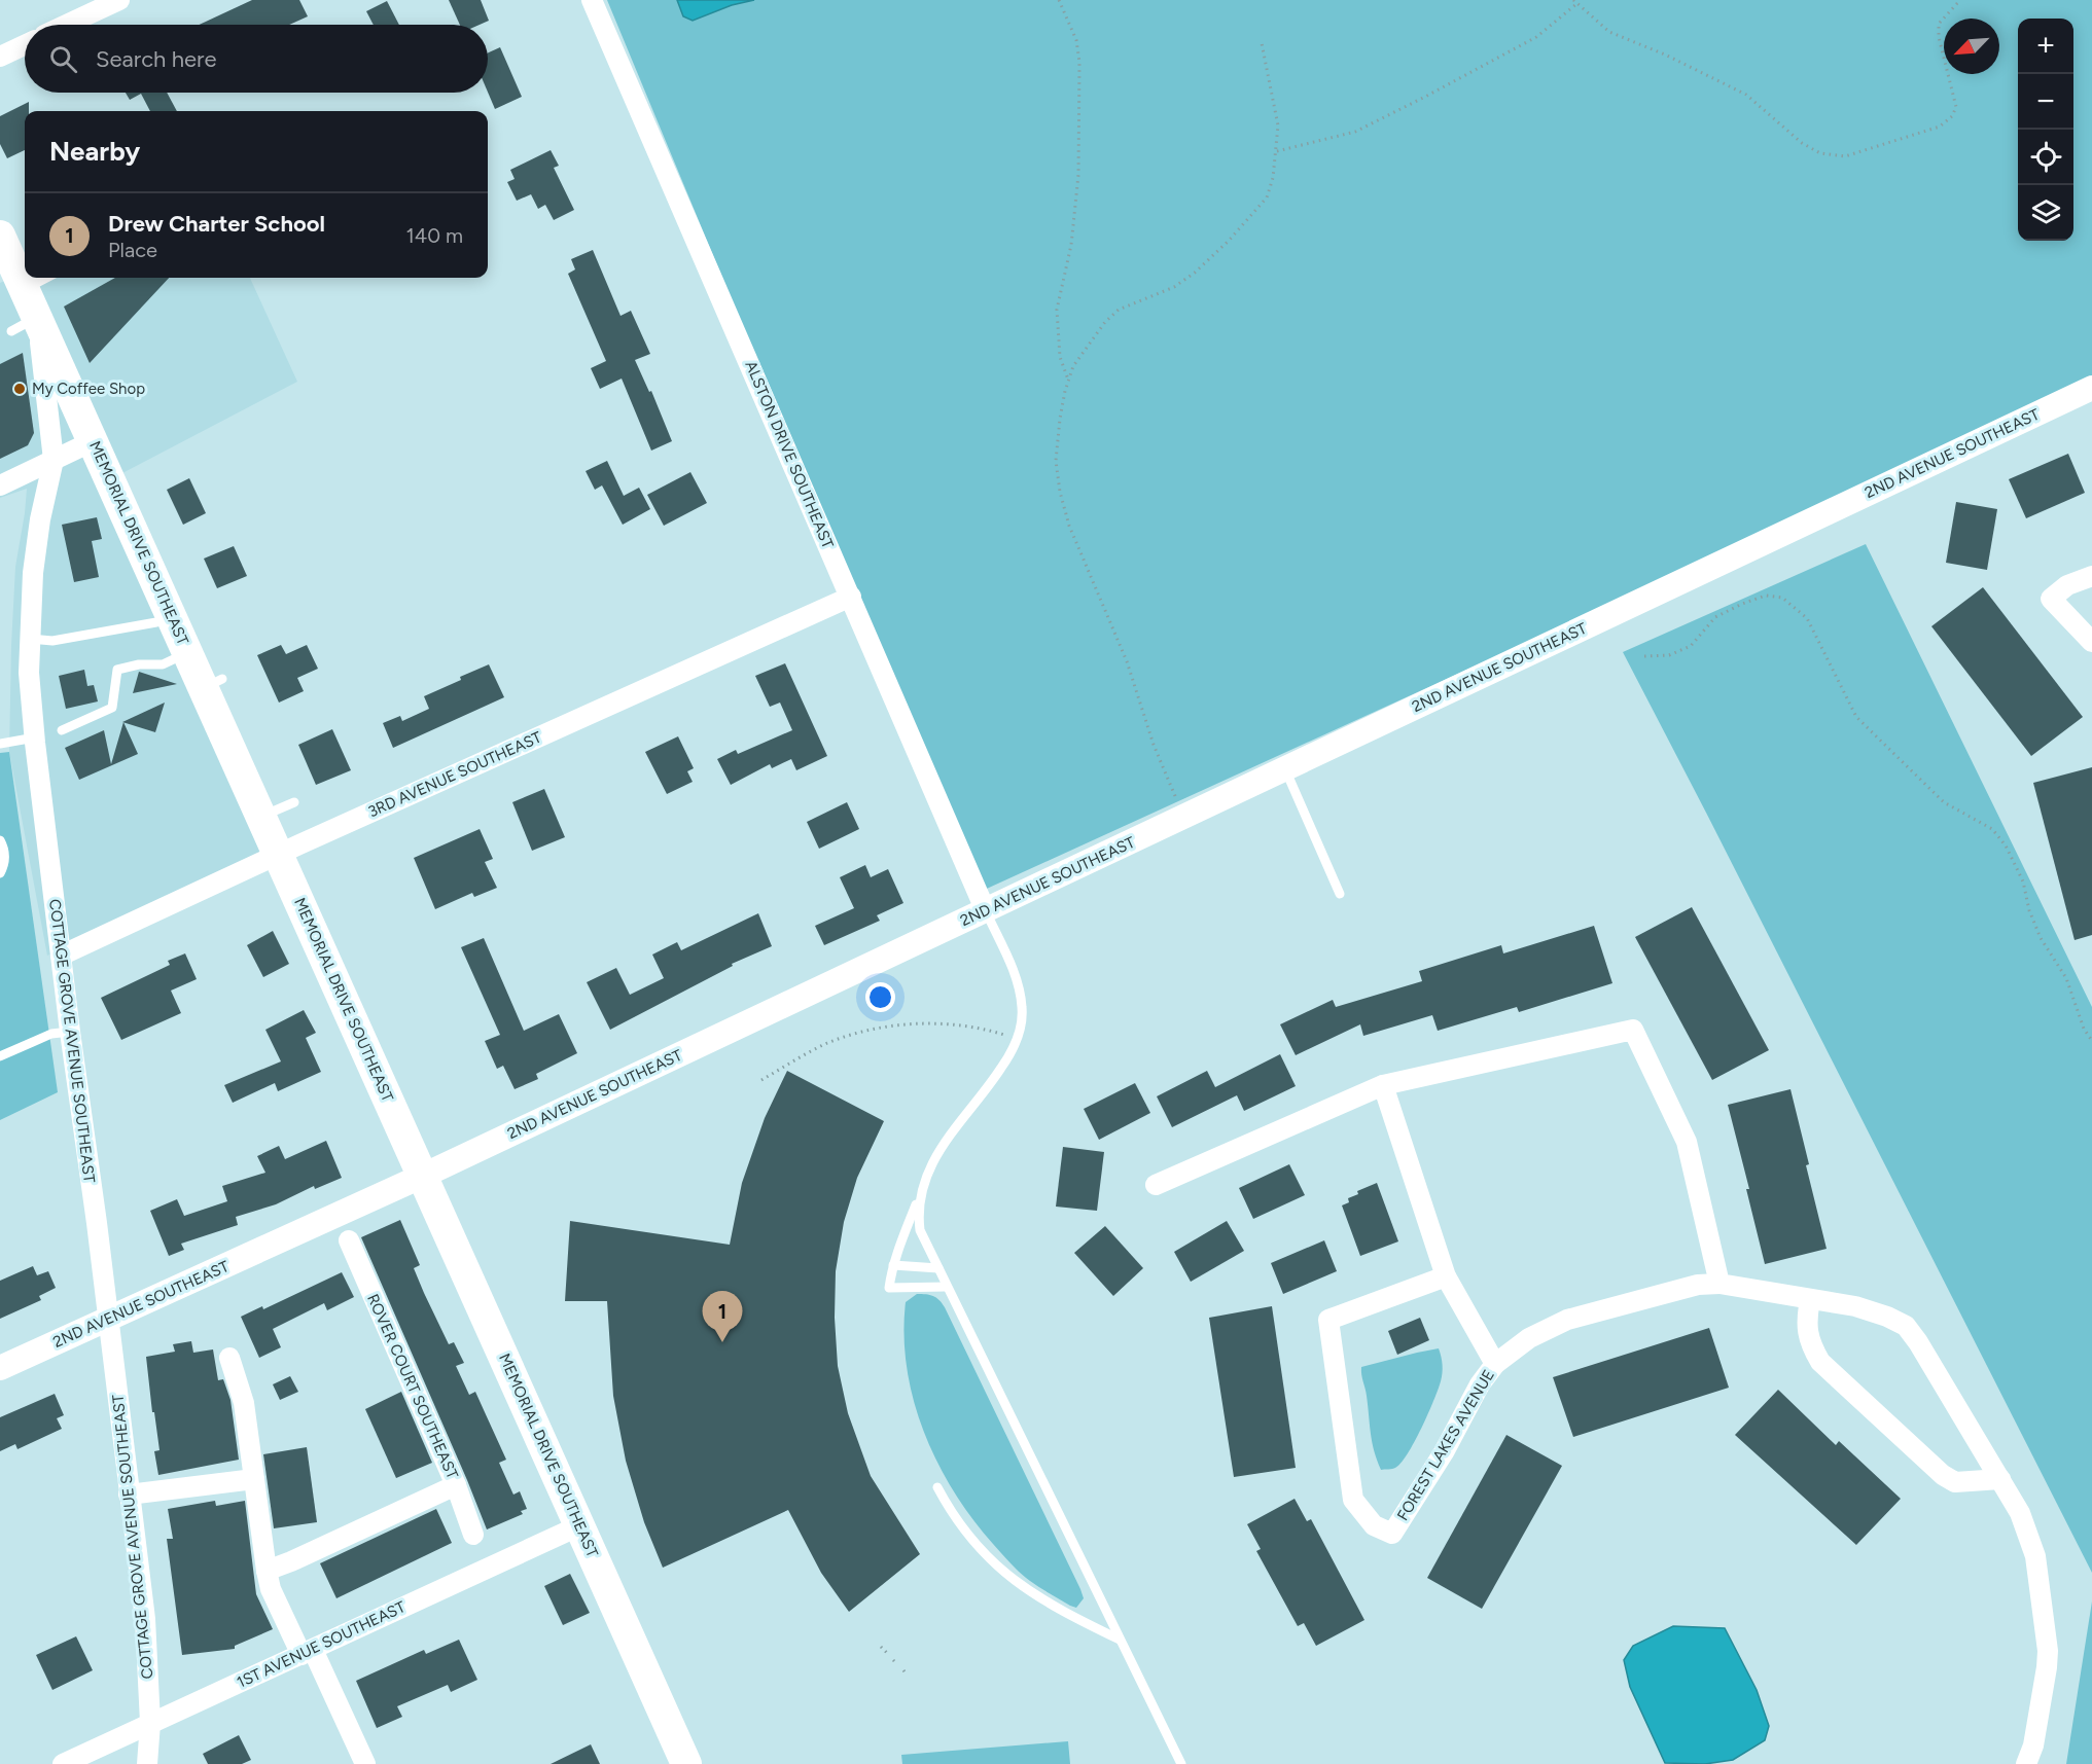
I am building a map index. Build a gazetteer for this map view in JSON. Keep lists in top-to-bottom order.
{
  "streets": {
    "main road": ["MEMORIAL DRIVE SOUTHEAST"],
    "street": [
      "2ND AVENUE SOUTHEAST",
      "ALSTON DRIVE SOUTHEAST",
      "3RD AVENUE SOUTHEAST",
      "COTTAGE GROVE AVENUE SOUTHEAST",
      "ROVER COURT SOUTHEAST",
      "FOREST LAKES AVENUE",
      "1ST AVENUE SOUTHEAST"
    ]
  },
  "crossings": [
    ["2ND AVENUE SOUTHEAST", "ALSTON DRIVE SOUTHEAST"],
    ["2ND AVENUE SOUTHEAST", "MEMORIAL DRIVE SOUTHEAST"],
    ["ALSTON DRIVE SOUTHEAST", "3RD AVENUE SOUTHEAST"],
    ["MEMORIAL DRIVE SOUTHEAST", "3RD AVENUE SOUTHEAST"],
    ["MEMORIAL DRIVE SOUTHEAST", "COTTAGE GROVE AVENUE SOUTHEAST"],
    ["MEMORIAL DRIVE SOUTHEAST", "1ST AVENUE SOUTHEAST"],
    ["3RD AVENUE SOUTHEAST", "COTTAGE GROVE AVENUE SOUTHEAST"],
    ["COTTAGE GROVE AVENUE SOUTHEAST", "1ST AVENUE SOUTHEAST"]
  ],
  "places": ["My Coffee Shop"],
  "north": "bottom left",
  "page": {
    "map_buttons": ["+", "−"],
    "search": "Search here",
    "heading": "Nearby",
    "list": [
      {
        "mark": "1",
        "name": "Drew Charter School",
        "note": "Place",
        "value": "140 m"
      }
    ],
    "pins": "1"
  }
}
